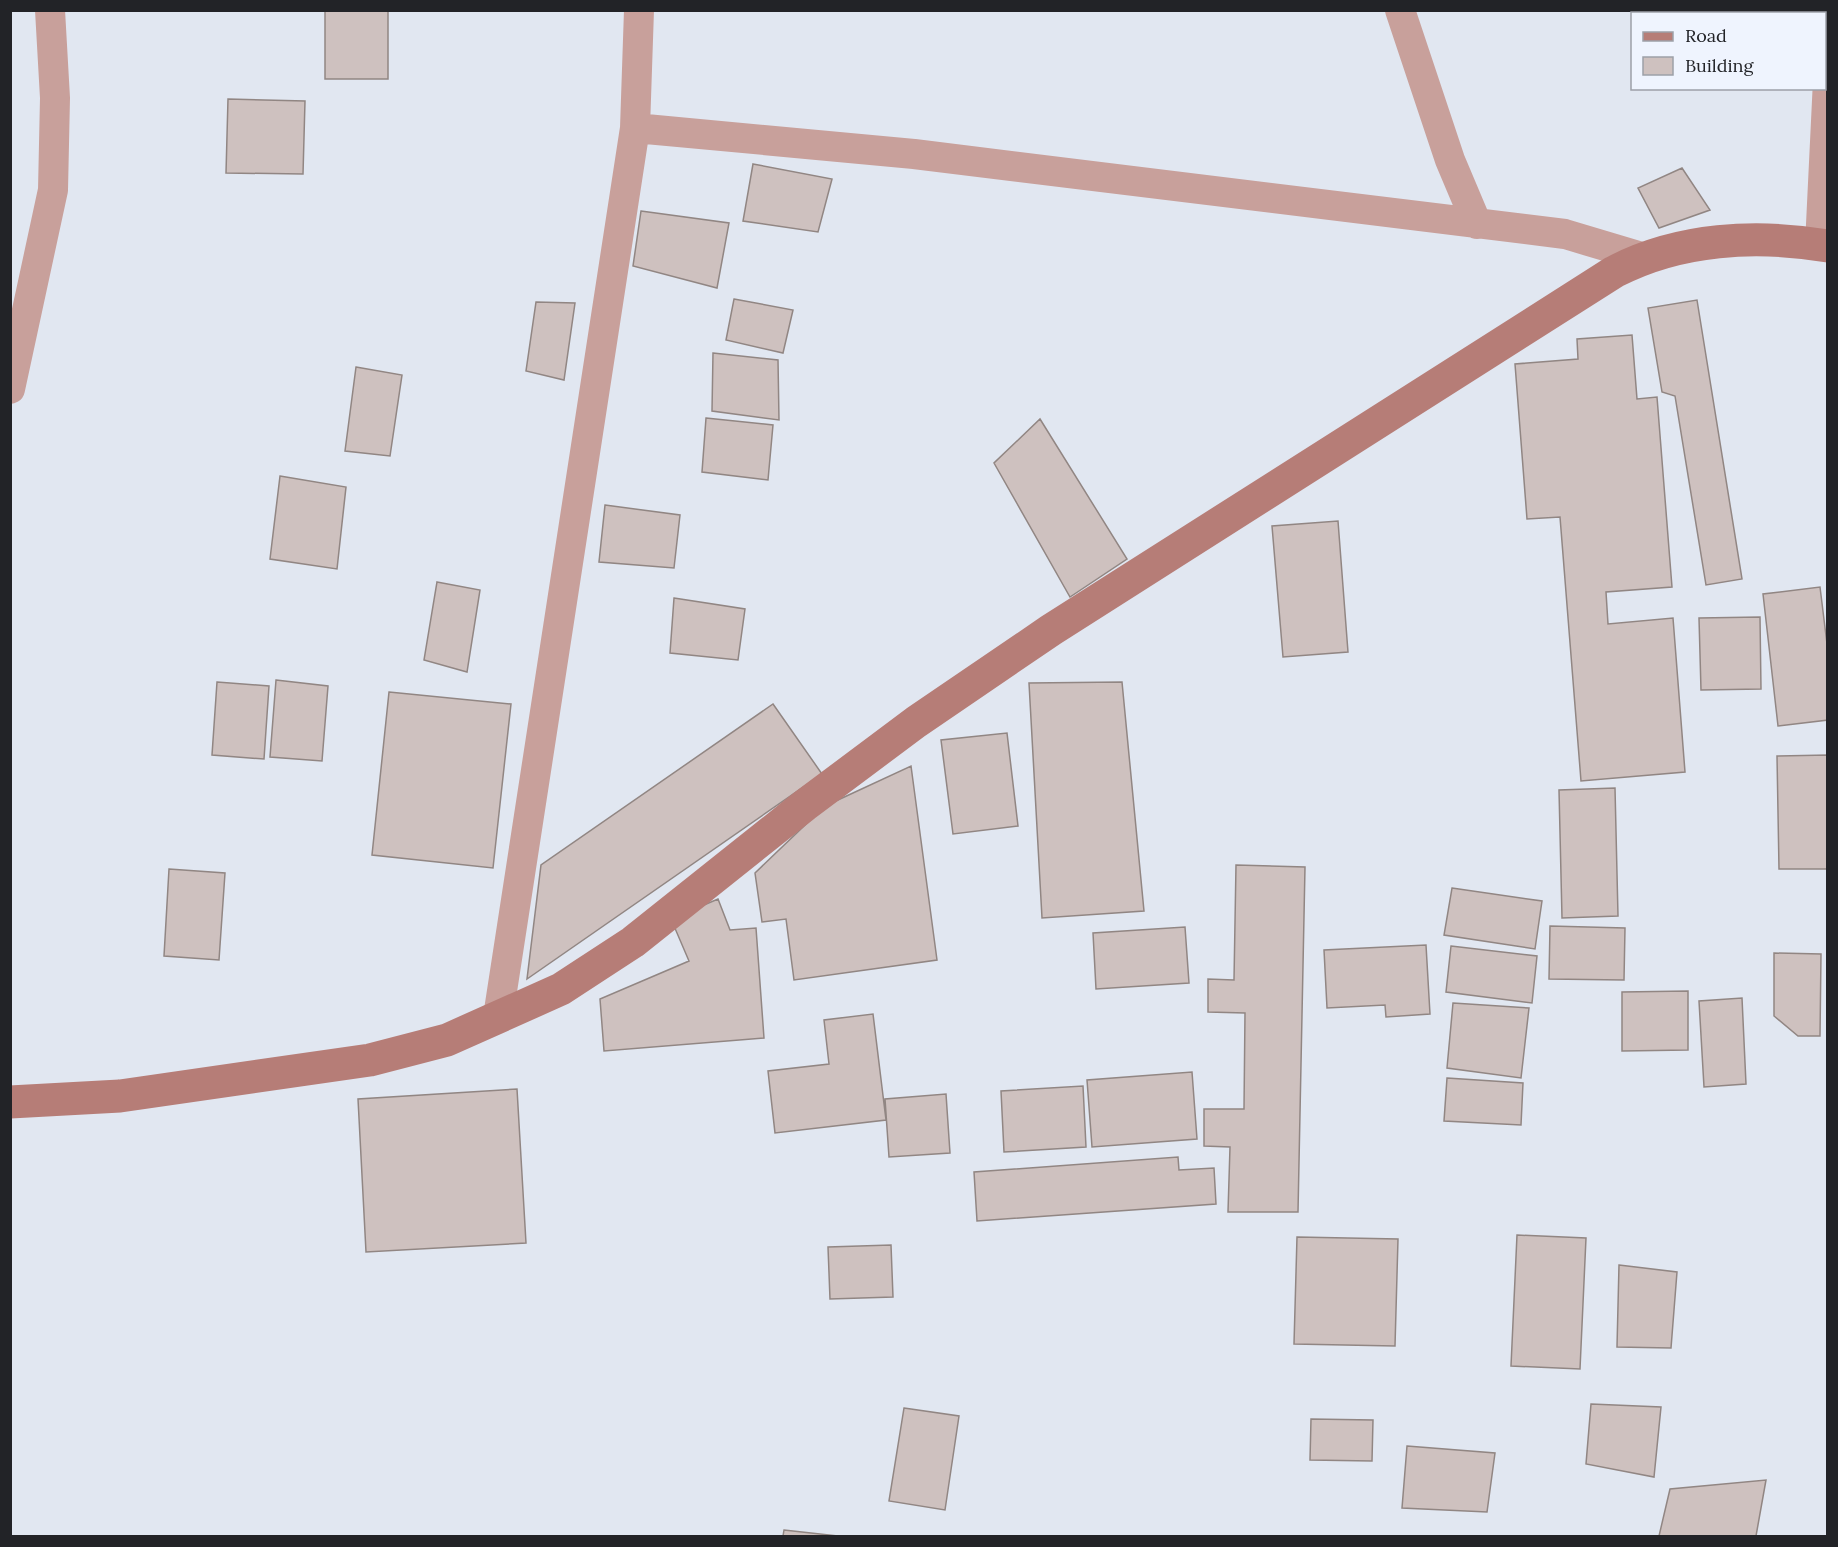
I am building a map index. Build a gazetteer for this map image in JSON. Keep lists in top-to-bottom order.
{
  "legend": ["Road", "Building"]
}
